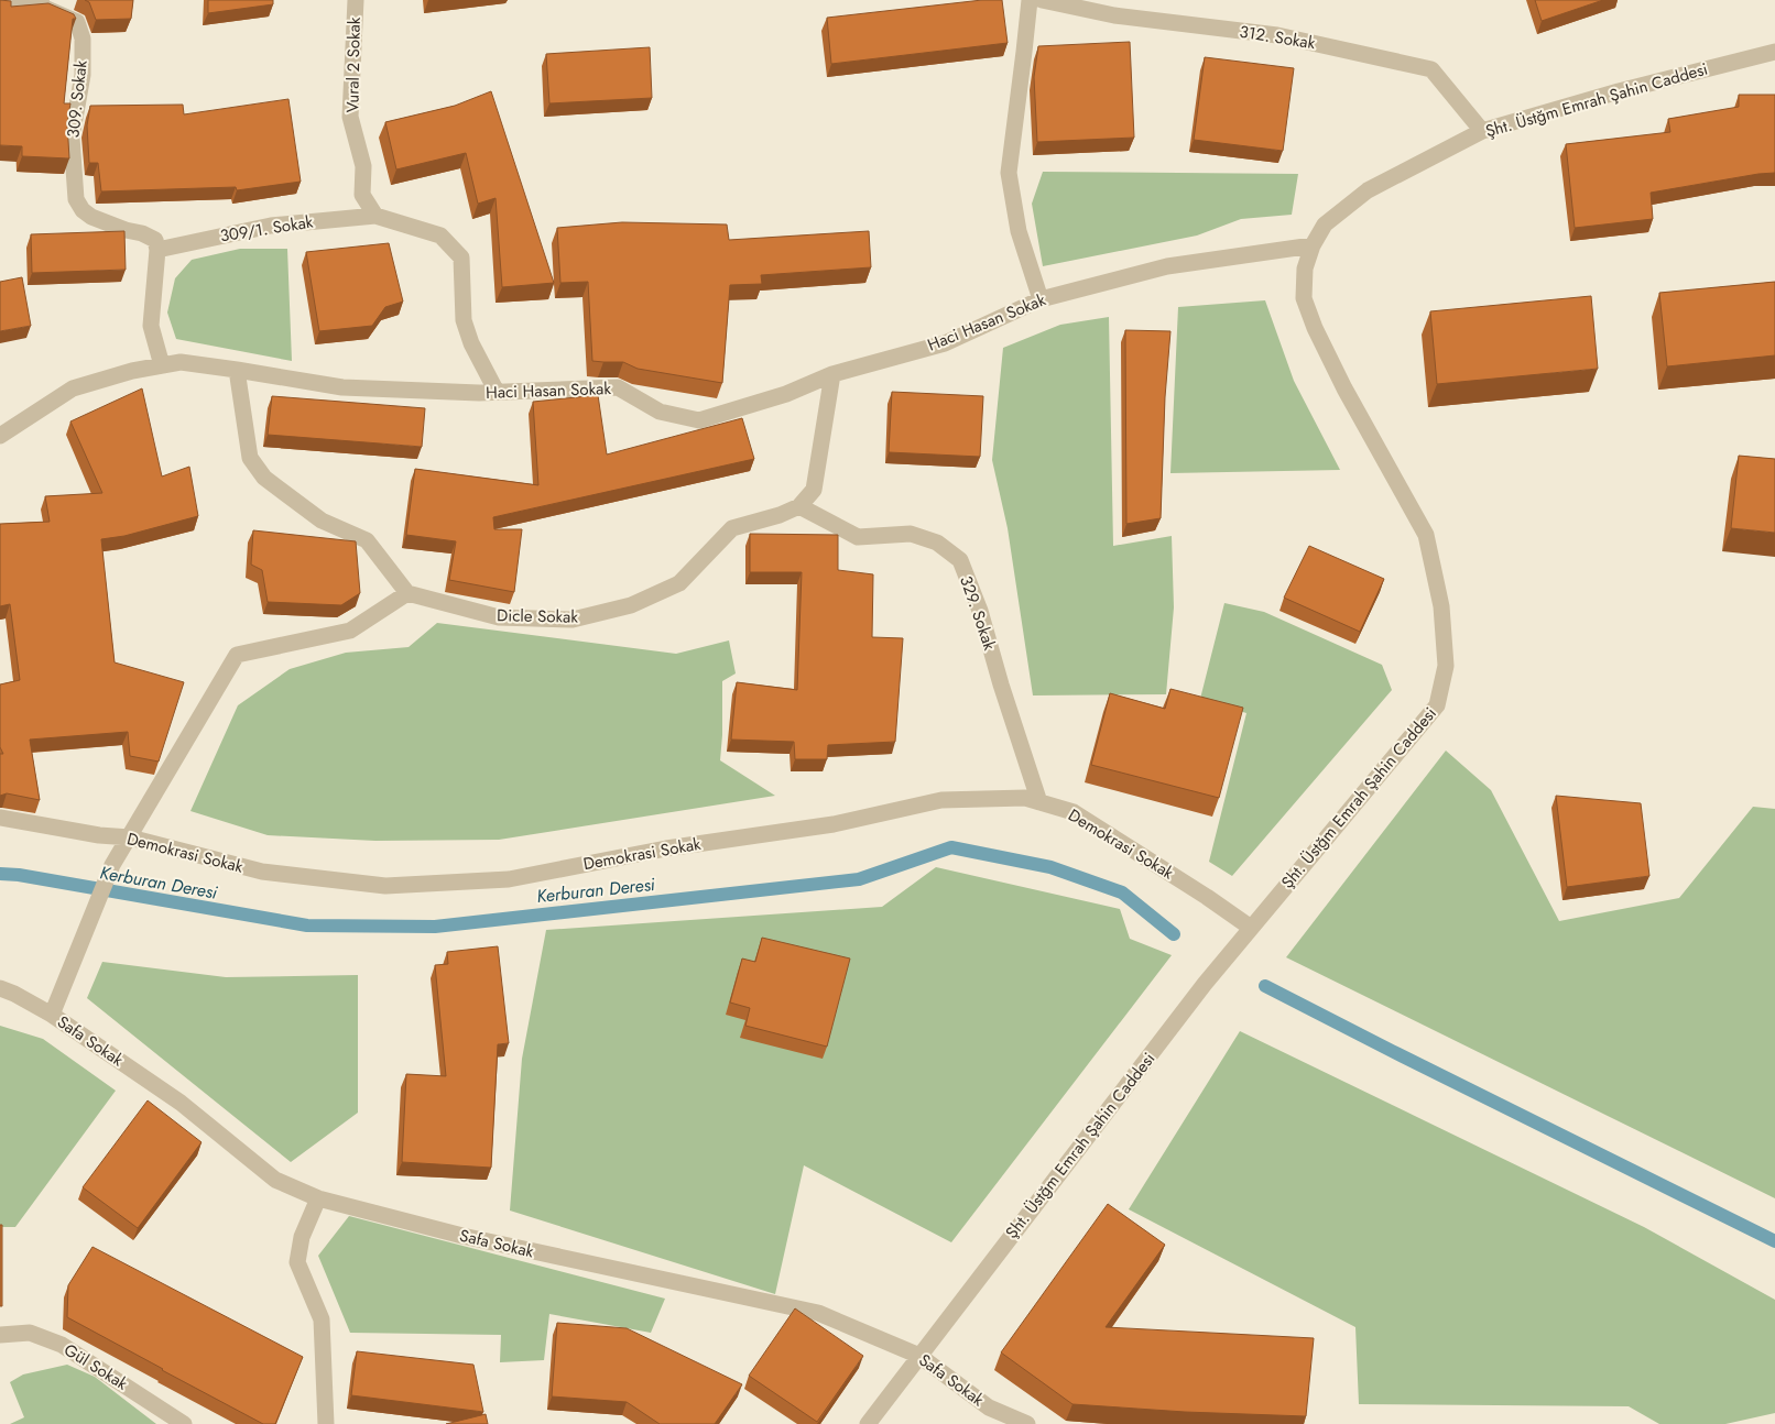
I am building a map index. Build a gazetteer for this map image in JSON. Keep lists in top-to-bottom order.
{
  "streets": {
    "street": [
      "312. Sokak",
      "Vural 2 Sokak",
      "309. Sokak",
      "Şht. Üstğm Emrah Şahin Caddesi",
      "309/1. Sokak",
      "Haci Hasan Sokak",
      "329. Sokak",
      "Dicle Sokak",
      "Demokrasi Sokak",
      "Safa Sokak",
      "Gül Sokak"
    ]
  },
  "crossings": [
    ["312. Sokak", "Şht. Üstğm Emrah Şahin Caddesi"],
    ["Vural 2 Sokak", "309/1. Sokak"],
    ["309. Sokak", "309/1. Sokak"],
    ["Şht. Üstğm Emrah Şahin Caddesi", "Haci Hasan Sokak"],
    ["Şht. Üstğm Emrah Şahin Caddesi", "Demokrasi Sokak"],
    ["Şht. Üstğm Emrah Şahin Caddesi", "Safa Sokak"],
    ["329. Sokak", "Dicle Sokak"],
    ["329. Sokak", "Demokrasi Sokak"]
  ],
  "water": ["Kerburan Deresi"]
}
